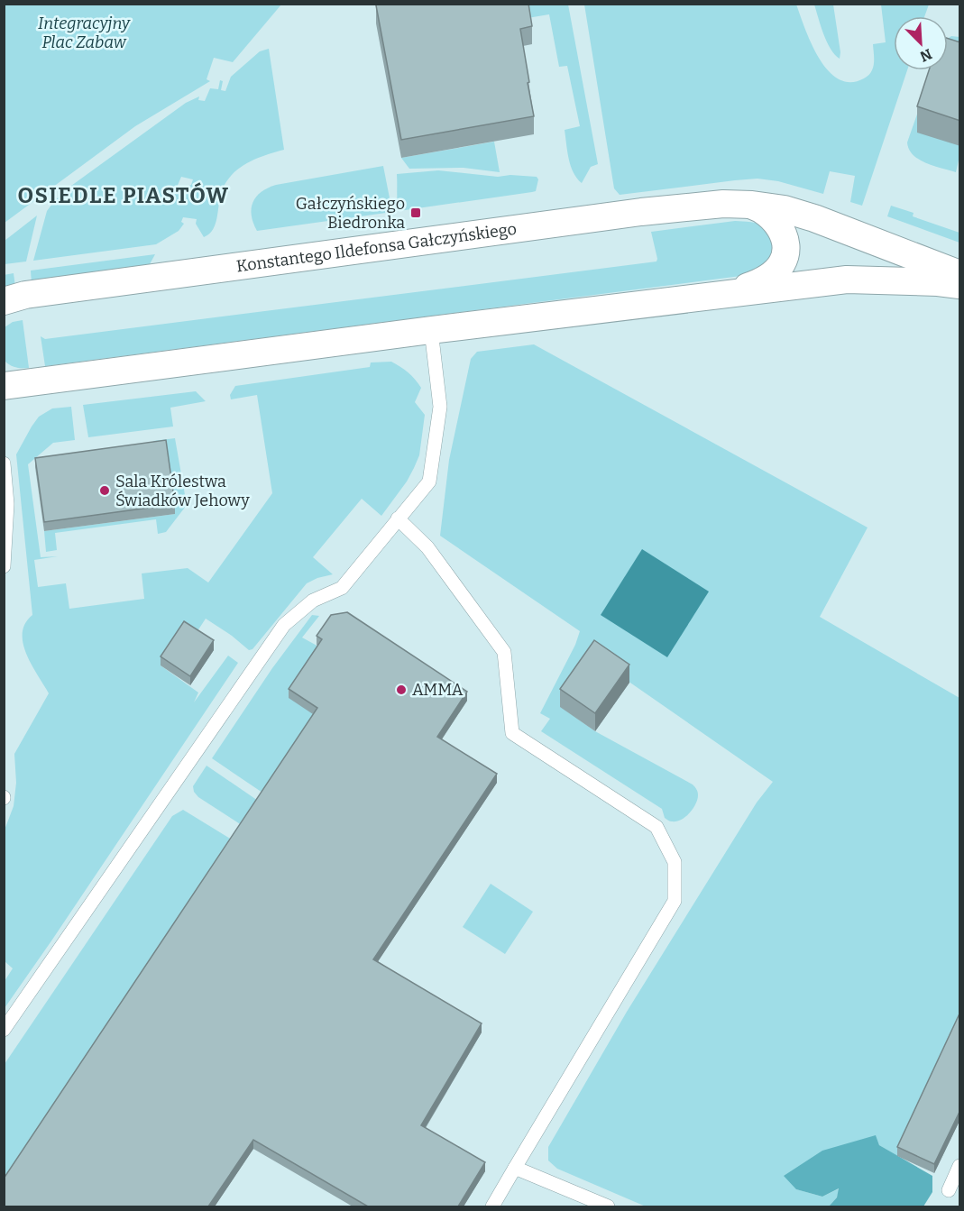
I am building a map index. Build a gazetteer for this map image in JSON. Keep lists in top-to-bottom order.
{
  "streets": {
    "street": ["Konstantego Ildefonsa Gałczyńskiego"]
  },
  "districts": ["OSIEDLE PIASTÓW"],
  "parks": ["Integracyjny Plac Zabaw"],
  "places": {
    "transit": ["Gałczyńskiego Biedronka"],
    "other": ["Sala Królestwa Świadków Jehowy", "AMMA"]
  },
  "north": "bottom right"
}
